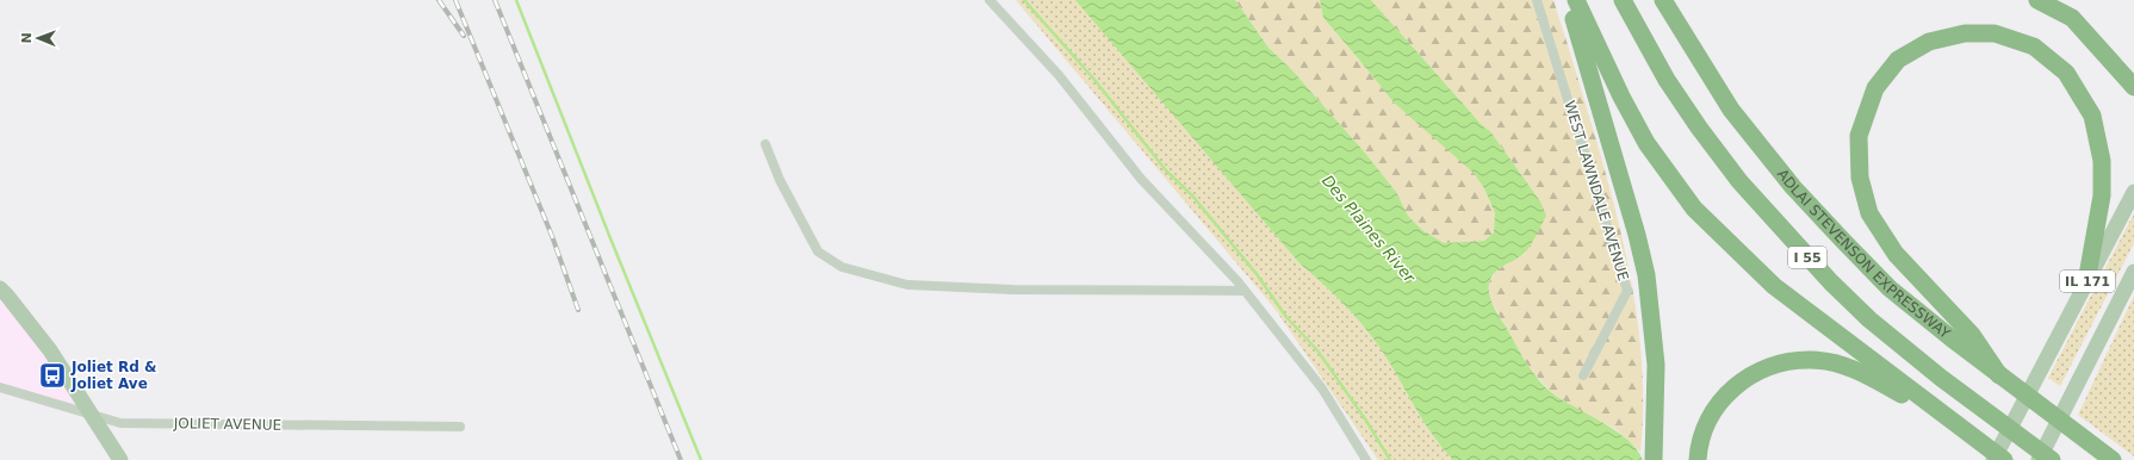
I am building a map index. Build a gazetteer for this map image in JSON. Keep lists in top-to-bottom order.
{
  "streets": {
    "highway": ["ADLAI STEVENSON EXPRESSWAY", "I 55"],
    "main road": ["IL 171"],
    "street": ["WEST LAWNDALE AVENUE", "JOLIET AVENUE"]
  },
  "water": ["Des Plaines River"],
  "places": {
    "bus stop": ["Joliet Rd & Joliet Ave"]
  },
  "north": "left"
}
